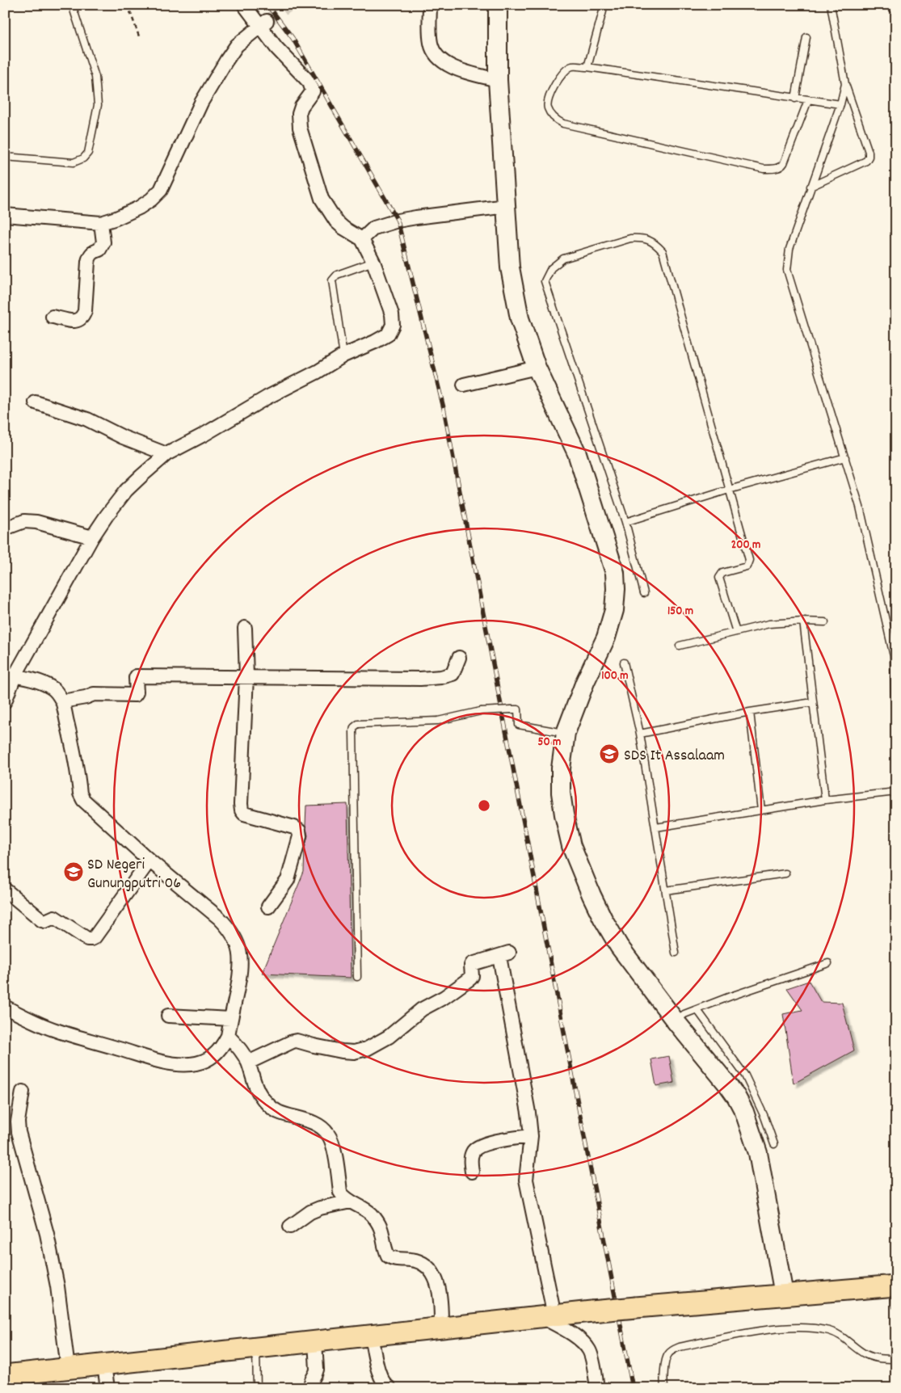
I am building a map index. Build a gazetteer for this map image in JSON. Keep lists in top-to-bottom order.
{
  "places": {
    "school or university": ["SDS It Assalaam", "SD Negeri Gunungputri 06"]
  },
  "rings": [
    "200 m",
    "150 m",
    "100 m",
    "50 m"
  ]
}
